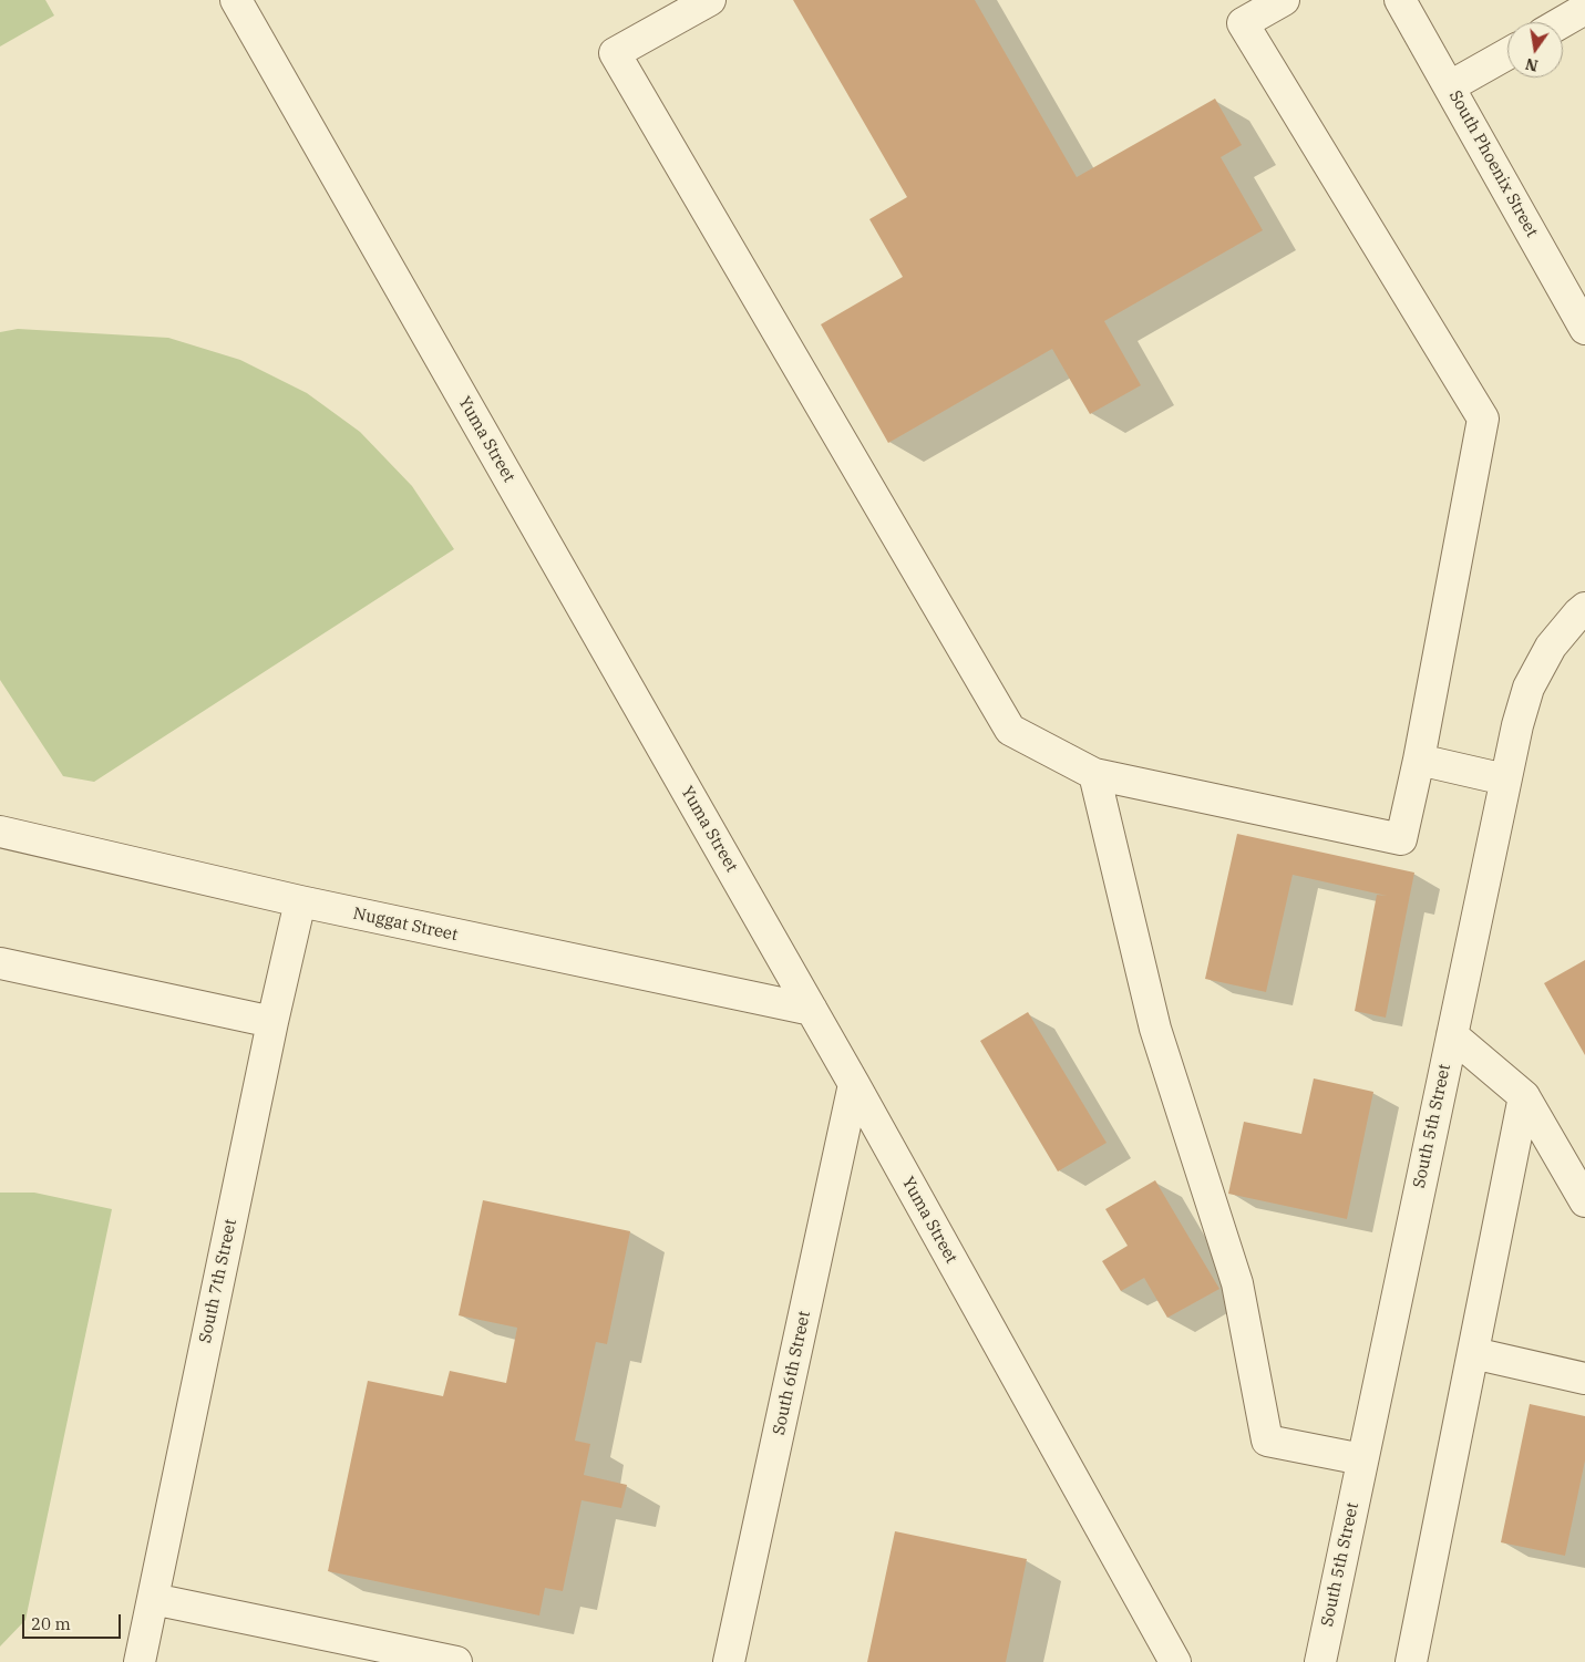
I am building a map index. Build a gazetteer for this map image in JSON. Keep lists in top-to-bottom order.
{
  "streets": {
    "street": [
      "South Phoenix Street",
      "Yuma Street",
      "Nuggat Street",
      "South 5th Street",
      "South 7th Street",
      "South 6th Street"
    ]
  },
  "crossings": [
    ["Yuma Street", "Nuggat Street"],
    ["Yuma Street", "South 6th Street"],
    ["Nuggat Street", "South 7th Street"]
  ],
  "scale_bar": "20 m",
  "north": "bottom"
}
